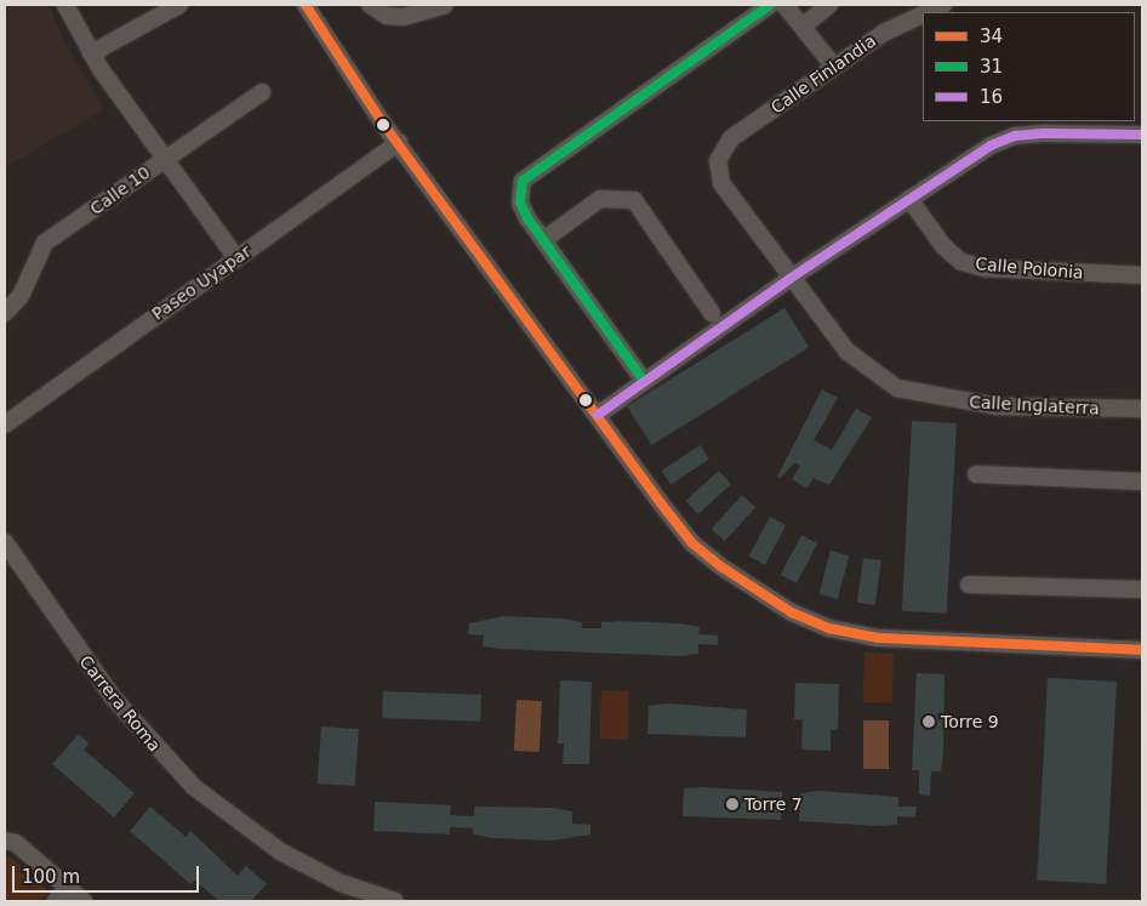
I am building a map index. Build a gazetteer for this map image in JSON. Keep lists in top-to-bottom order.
{
  "streets": {
    "street": [
      "Calle Finlandia",
      "Calle 10",
      "Calle Polonia",
      "Paseo Uyapar",
      "Calle Inglaterra",
      "Carrera Roma"
    ]
  },
  "crossings": [
    ["Calle Finlandia", "Calle Inglaterra"]
  ],
  "places": ["Torre 9", "Torre 7"],
  "lines": ["transit line 34", "transit line 31", "transit line 16"],
  "legend": ["34", "31", "16"],
  "scale_bar": "100 m"
}
